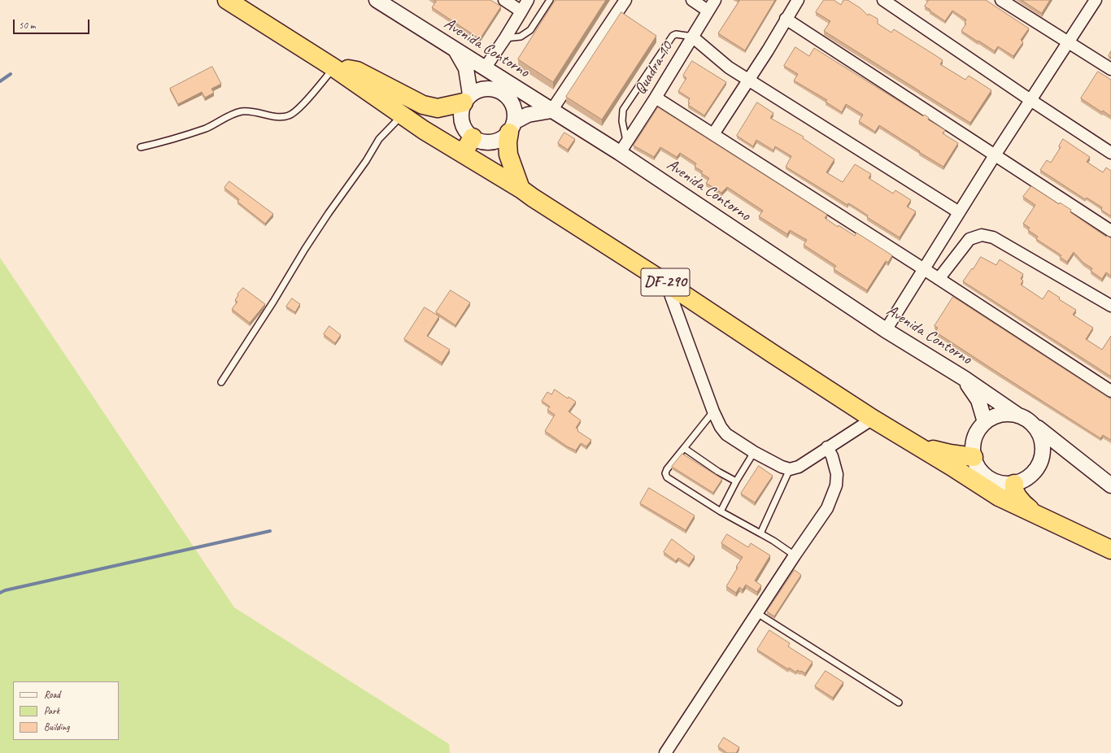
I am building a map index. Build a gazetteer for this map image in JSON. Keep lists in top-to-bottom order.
{
  "streets": {
    "highway": ["DF-290"],
    "street": ["Avenida Contorno", "Quadra 10"]
  },
  "crossings": [
    ["Avenida Contorno", "Quadra 10"]
  ],
  "legend": ["Road", "Park", "Building"],
  "scale_bar": "50 m"
}
